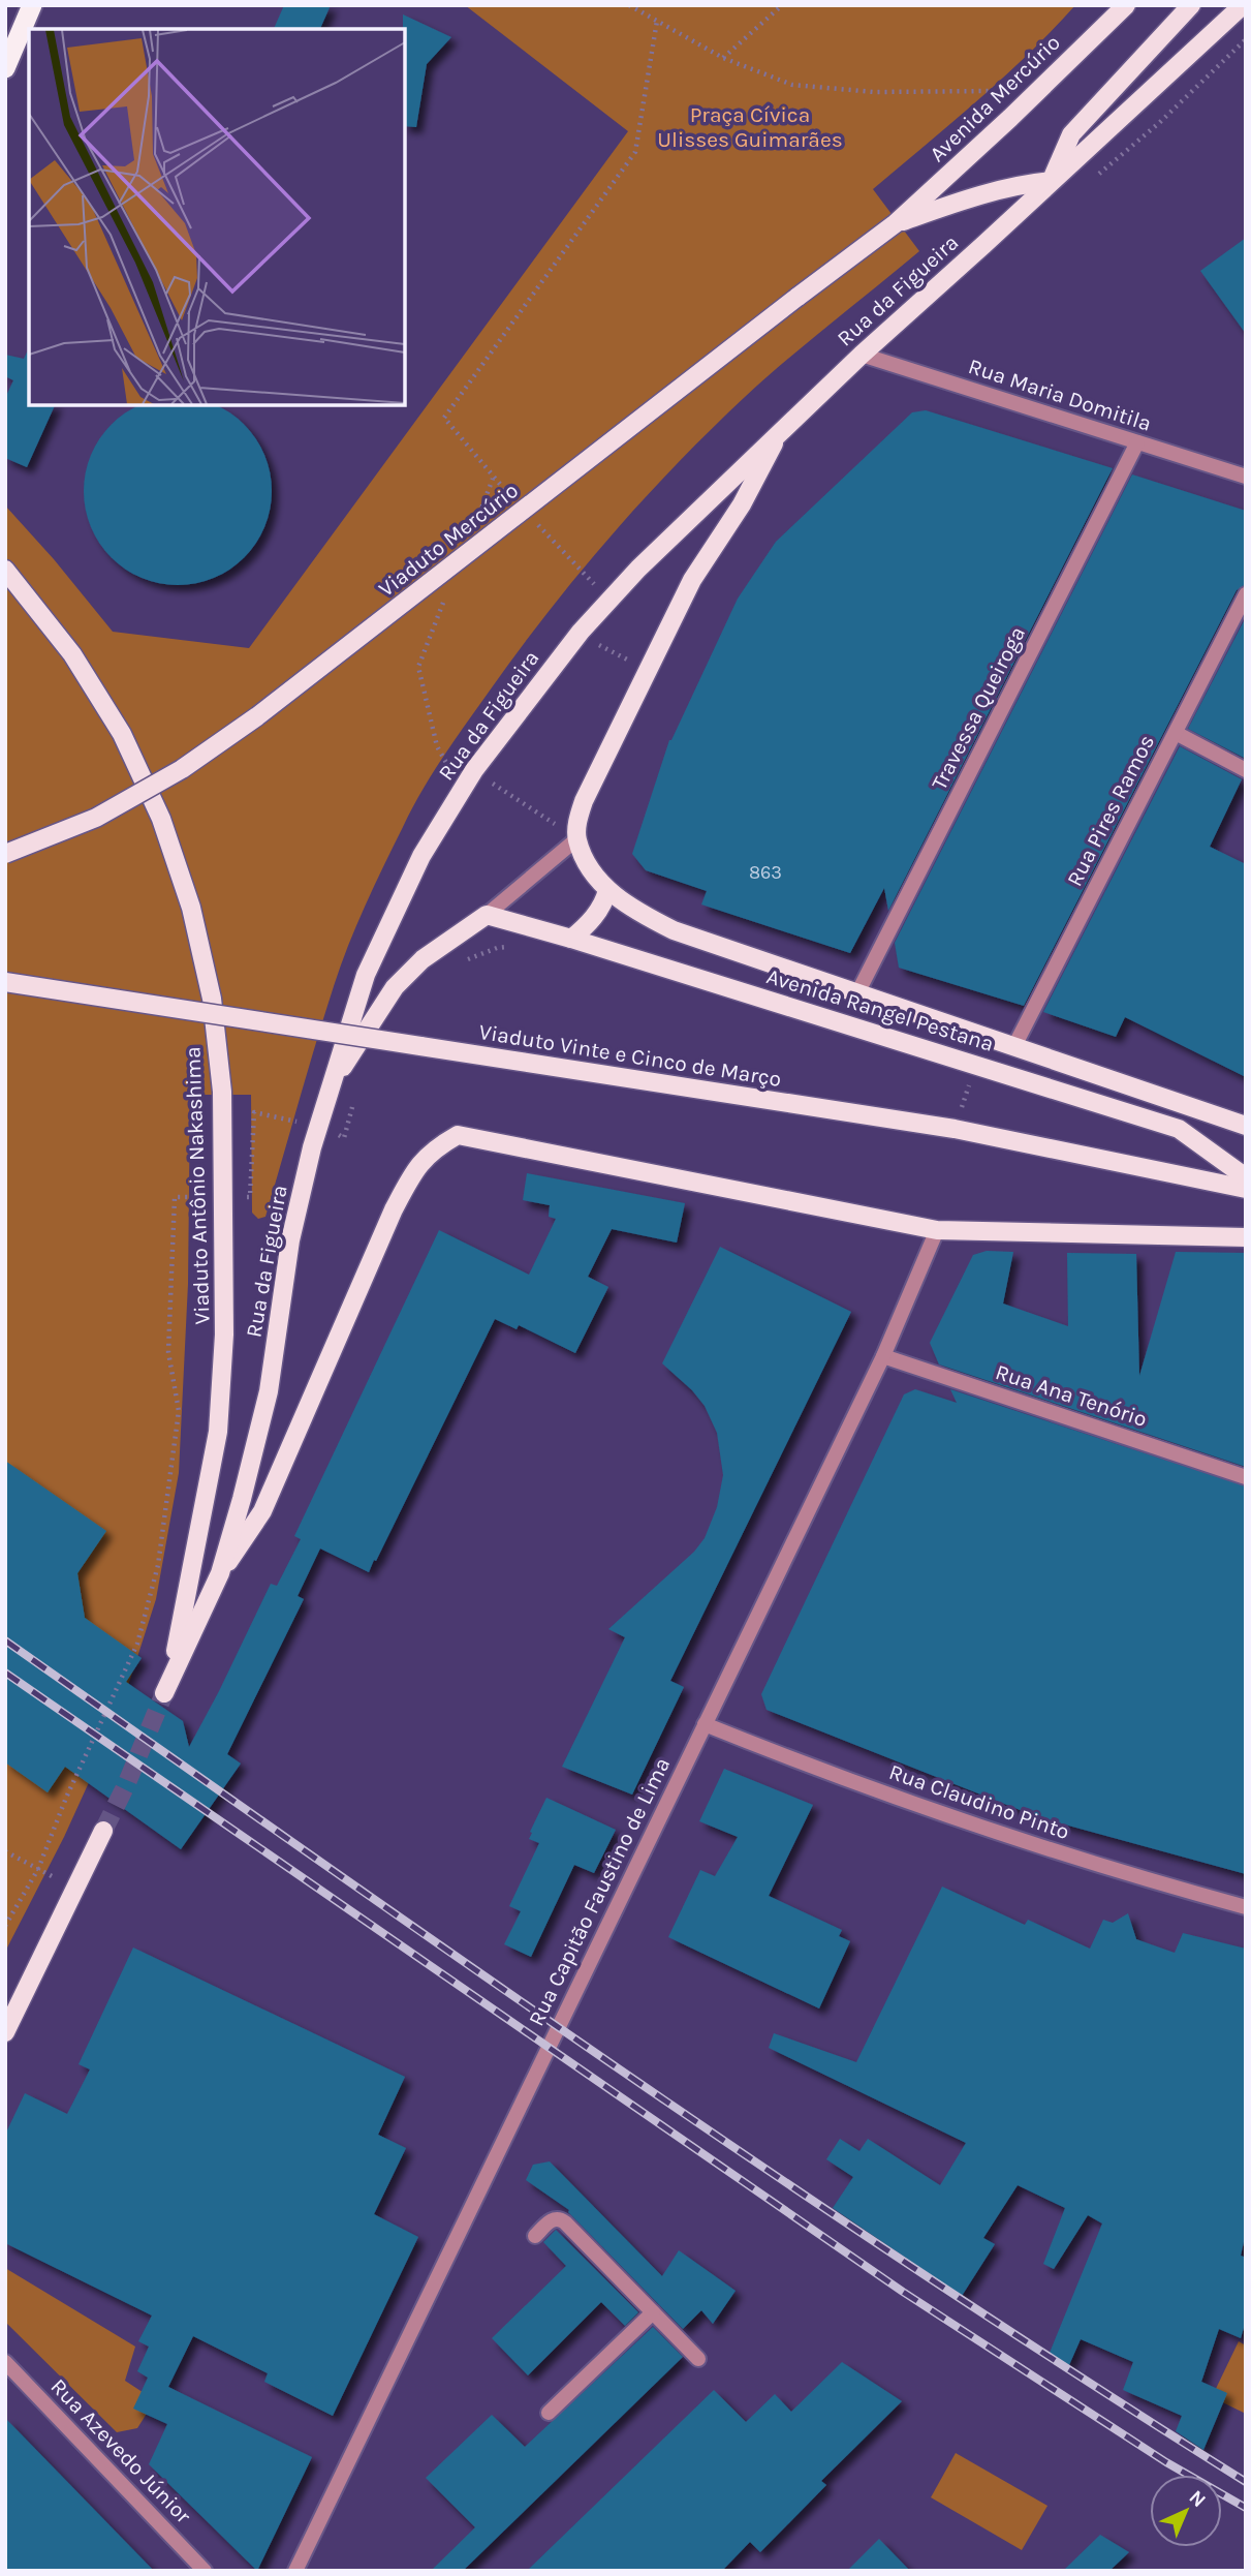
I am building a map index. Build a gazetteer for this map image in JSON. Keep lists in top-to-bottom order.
{
  "streets": {
    "main road": [
      "Avenida Mercúrio",
      "Rua da Figueira",
      "Viaduto Mercúrio",
      "Avenida Rangel Pestana",
      "Viaduto Vinte e Cinco de Março",
      "Viaduto Antônio Nakashima"
    ],
    "street": [
      "Rua Maria Domitila",
      "Travessa Queiroga",
      "Rua Pires Ramos",
      "Rua Ana Tenório",
      "Rua Claudino Pinto",
      "Rua Capitão Faustino de Lima",
      "Rua Azevedo Júnior"
    ]
  },
  "crossings": [
    ["Avenida Mercúrio", "Viaduto Mercúrio"],
    ["Rua da Figueira", "Rua Maria Domitila"],
    ["Rua da Figueira", "Viaduto Antônio Nakashima"],
    ["Rua Maria Domitila", "Travessa Queiroga"],
    ["Travessa Queiroga", "Avenida Rangel Pestana"],
    ["Rua Pires Ramos", "Avenida Rangel Pestana"],
    ["Rua Ana Tenório", "Rua Capitão Faustino de Lima"],
    ["Rua Claudino Pinto", "Rua Capitão Faustino de Lima"]
  ],
  "parks": ["Praça Cívica Ulisses Guimarães"],
  "house_numbers": ["863"],
  "north": "top right"
}
